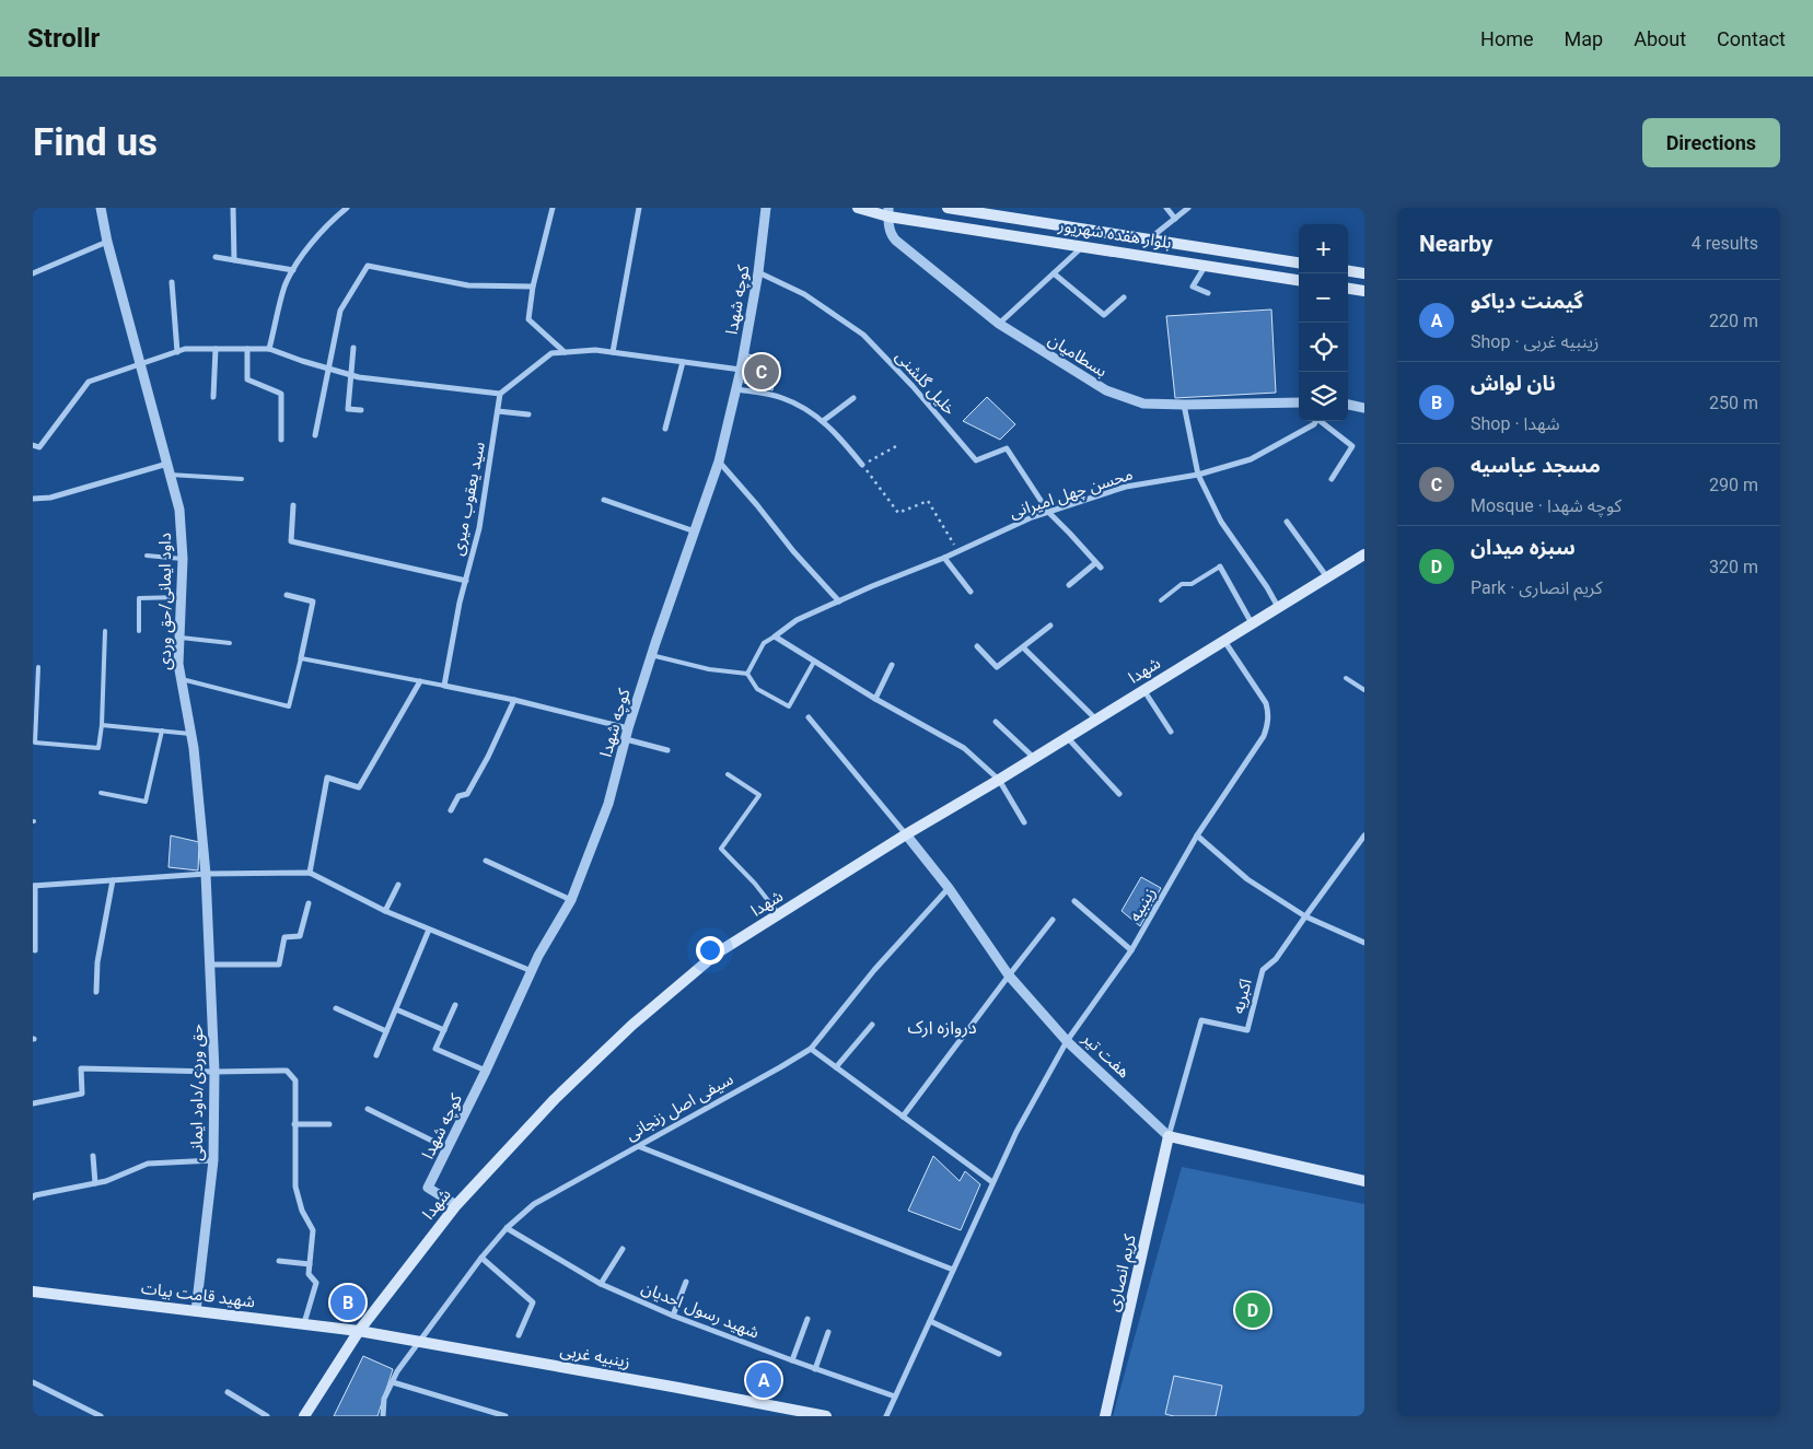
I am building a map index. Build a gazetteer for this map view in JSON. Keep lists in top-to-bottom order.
{
  "streets": {
    "main road": [
      "بلوار هفده شهریور",
      "شهدا",
      "کریم انصاری",
      "شهید قامت بیات",
      "زینبیه غربی"
    ],
    "street": [
      "کوچه شهدا",
      "بسطامیان",
      "خلیل گلشنی",
      "محسن چهل امیرانی",
      "سید یعقوب میری",
      "داود ایمانی/حق وردی",
      "زینبیه",
      "اکبریه",
      "هفت تیر",
      "حق وردی/داود ایمانی",
      "سیفی اصل زنجانی",
      "شهید رسول احدیان"
    ]
  },
  "crossings": [
    ["بلوار هفده شهریور", "بسطامیان"],
    ["کوچه شهدا", "خلیل گلشنی"],
    ["کوچه شهدا", "شهدا"],
    ["خلیل گلشنی", "محسن چهل امیرانی"],
    ["داود ایمانی/حق وردی", "حق وردی/داود ایمانی"],
    ["شهدا", "زینبیه"],
    ["شهدا", "هفت تیر"],
    ["شهدا", "شهید قامت بیات"],
    ["شهدا", "زینبیه غربی"],
    ["زینبیه", "هفت تیر"],
    ["زینبیه", "شهید رسول احدیان"],
    ["اکبریه", "هفت تیر"],
    ["اکبریه", "کریم انصاری"],
    ["هفت تیر", "سیفی اصل زنجانی"],
    ["هفت تیر", "کریم انصاری"],
    ["حق وردی/داود ایمانی", "شهید قامت بیات"],
    ["سیفی اصل زنجانی", "شهید رسول احدیان"],
    ["سیفی اصل زنجانی", "زینبیه غربی"],
    ["شهید قامت بیات", "زینبیه غربی"]
  ],
  "districts": ["دروازه ارک"],
  "page": {
    "header": "Strollr",
    "nav": [
      "Home",
      "Map",
      "About",
      "Contact"
    ],
    "buttons": "Directions",
    "title": "Find us",
    "heading": ["Nearby", "4 results"],
    "map_buttons": ["+", "−"],
    "list": [
      {
        "mark": "A",
        "name": "گیمنت دیاکو",
        "note": "Shop · زینبیه غربی",
        "value": "220 m"
      },
      {
        "mark": "B",
        "name": "نان لواش",
        "note": "Shop · شهدا",
        "value": "250 m"
      },
      {
        "mark": "C",
        "name": "مسجد عباسیه",
        "note": "Mosque · کوچه شهدا",
        "value": "290 m"
      },
      {
        "mark": "D",
        "name": "سبزه میدان",
        "note": "Park · کریم انصاری",
        "value": "320 m"
      }
    ],
    "pins": [
      "C",
      "B",
      "D",
      "A"
    ]
  }
}
